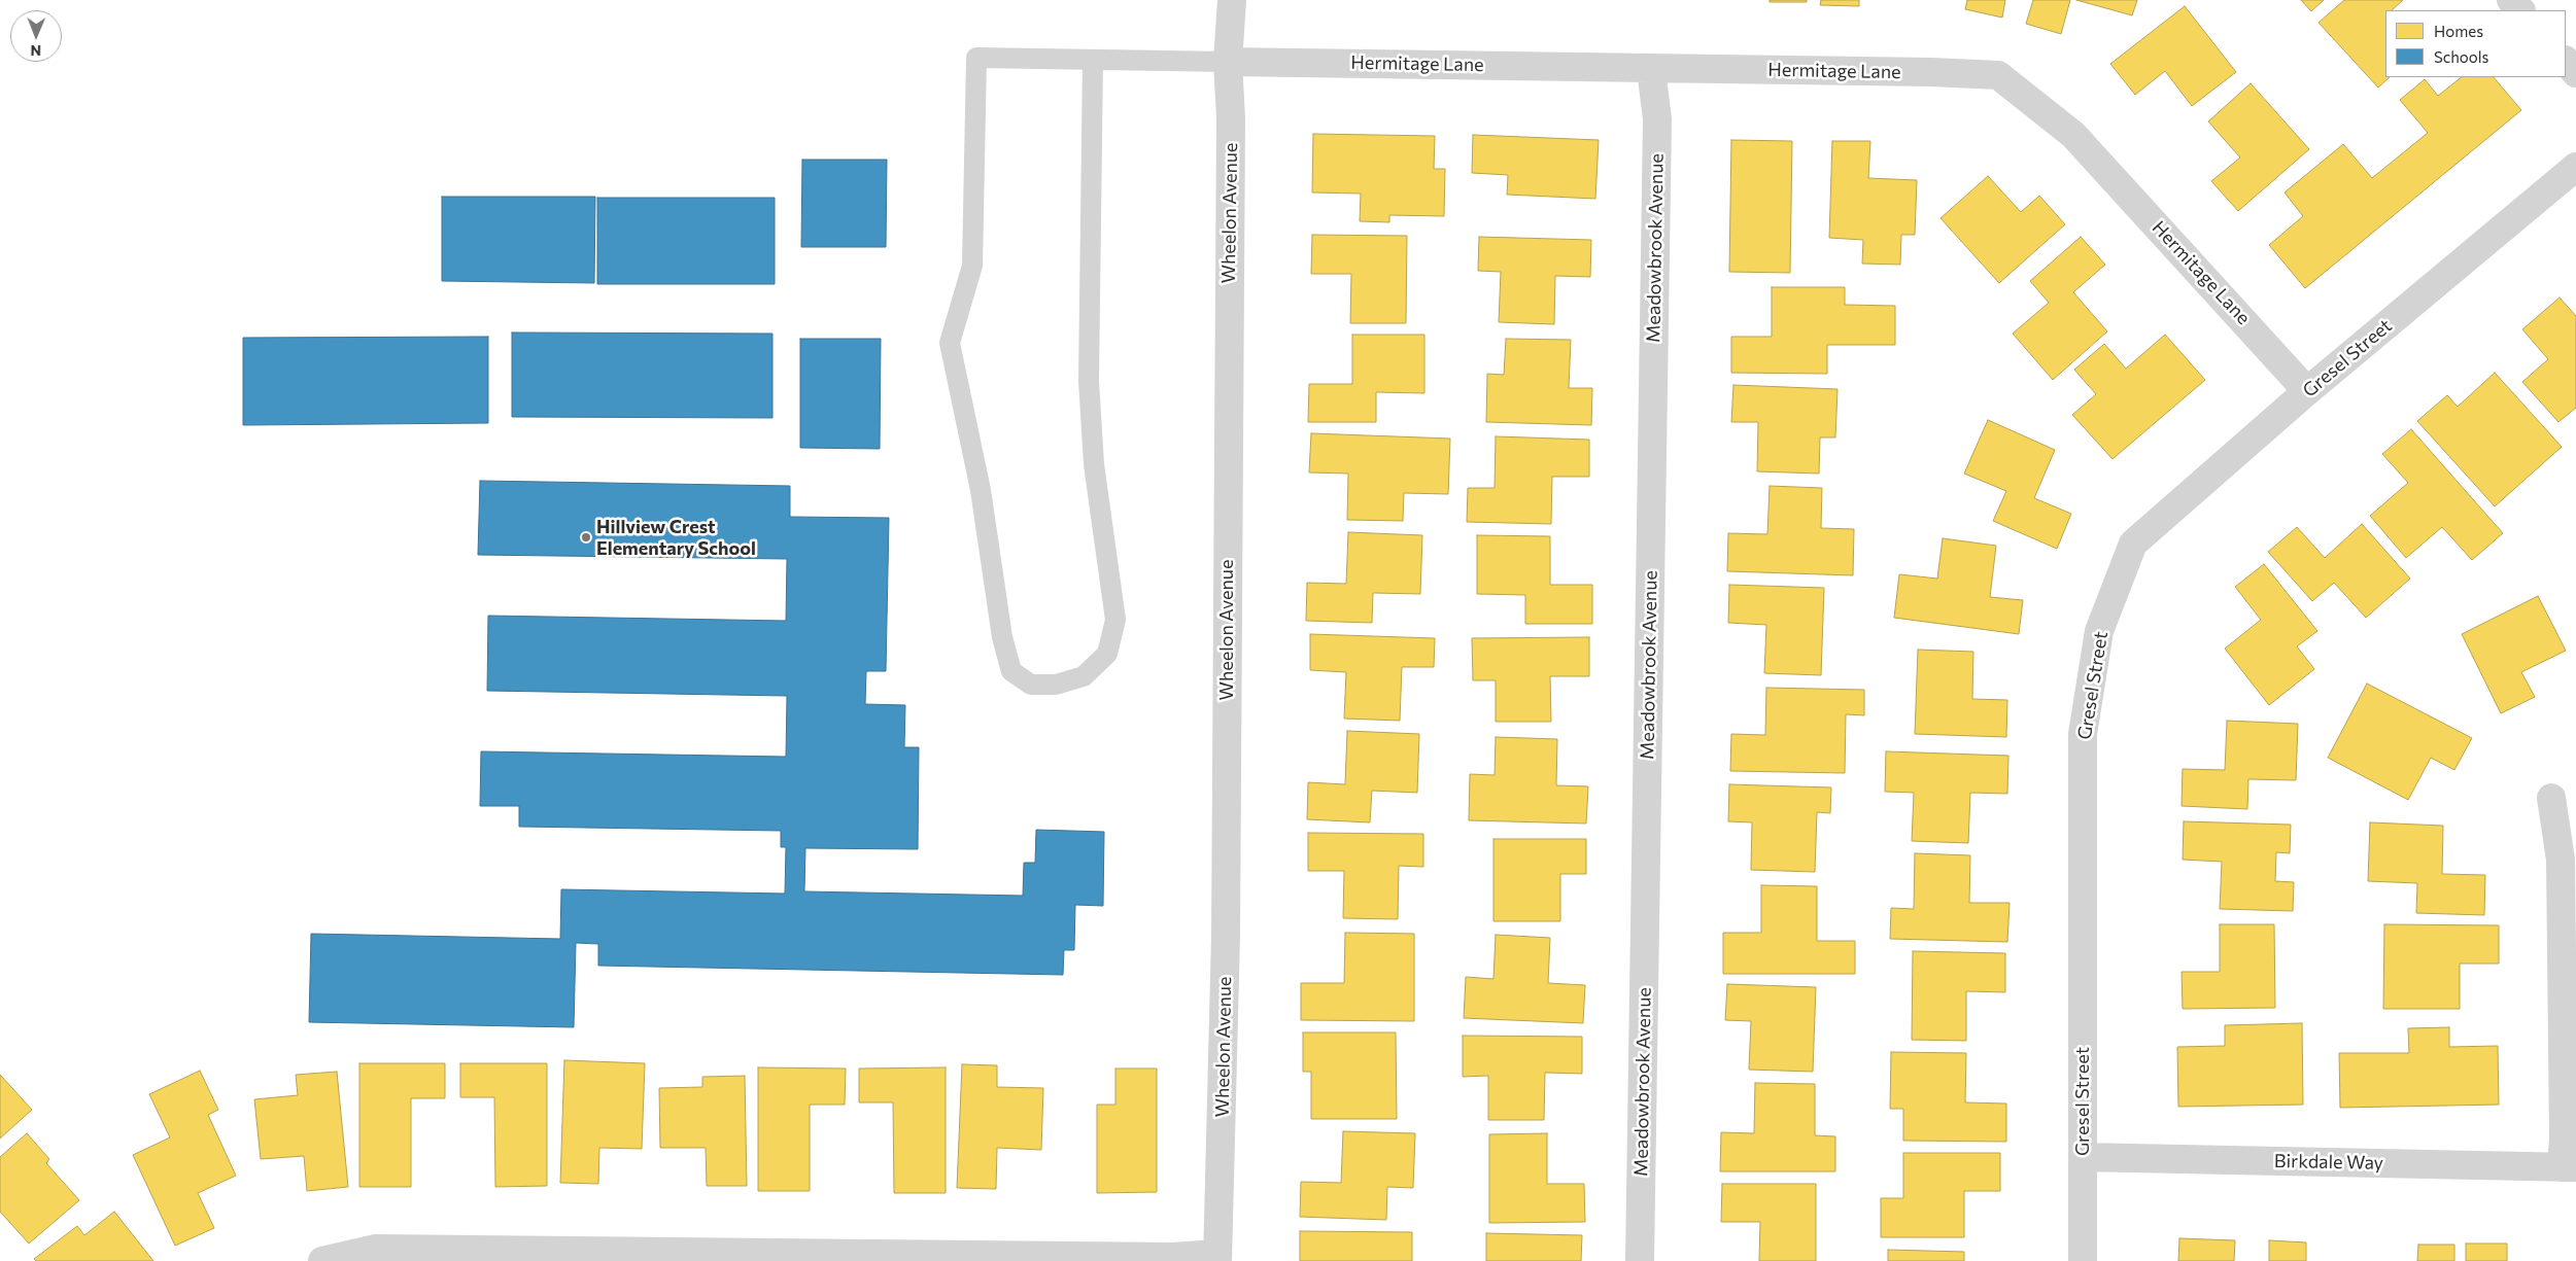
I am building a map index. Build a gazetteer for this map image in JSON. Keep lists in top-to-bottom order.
{
  "streets": {
    "street": [
      "Hermitage Lane",
      "Wheelon Avenue",
      "Meadowbrook Avenue",
      "Gresel Street",
      "Birkdale Way"
    ]
  },
  "crossings": [
    ["Hermitage Lane", "Wheelon Avenue"],
    ["Hermitage Lane", "Meadowbrook Avenue"],
    ["Hermitage Lane", "Gresel Street"],
    ["Gresel Street", "Birkdale Way"]
  ],
  "places": ["Hillview Crest Elementary School"],
  "legend": ["Homes", "Schools"],
  "north": "bottom"
}
